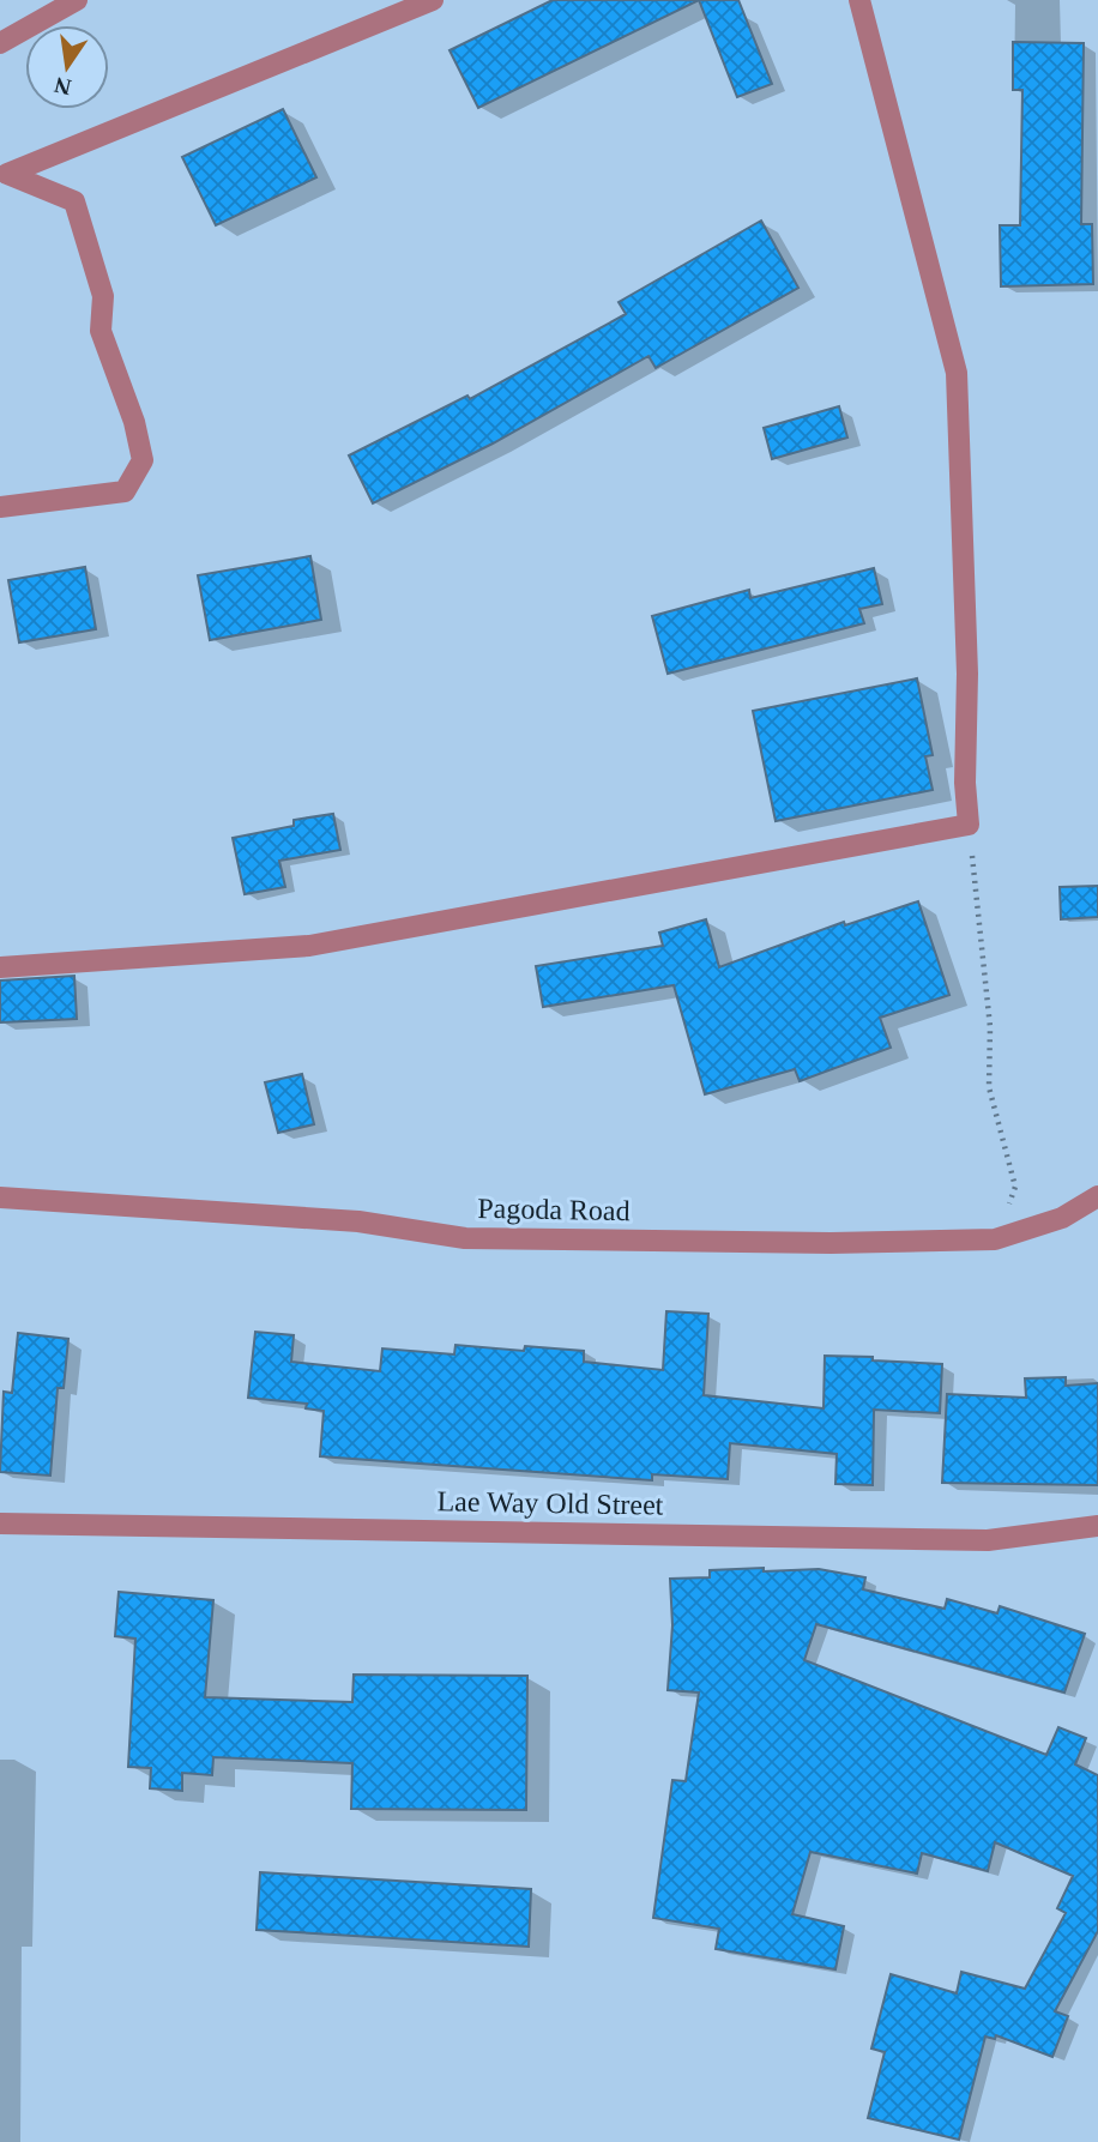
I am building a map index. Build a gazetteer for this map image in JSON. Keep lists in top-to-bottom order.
{
  "streets": {
    "street": ["Pagoda Road", "Lae Way Old Street"]
  },
  "north": "bottom"
}
